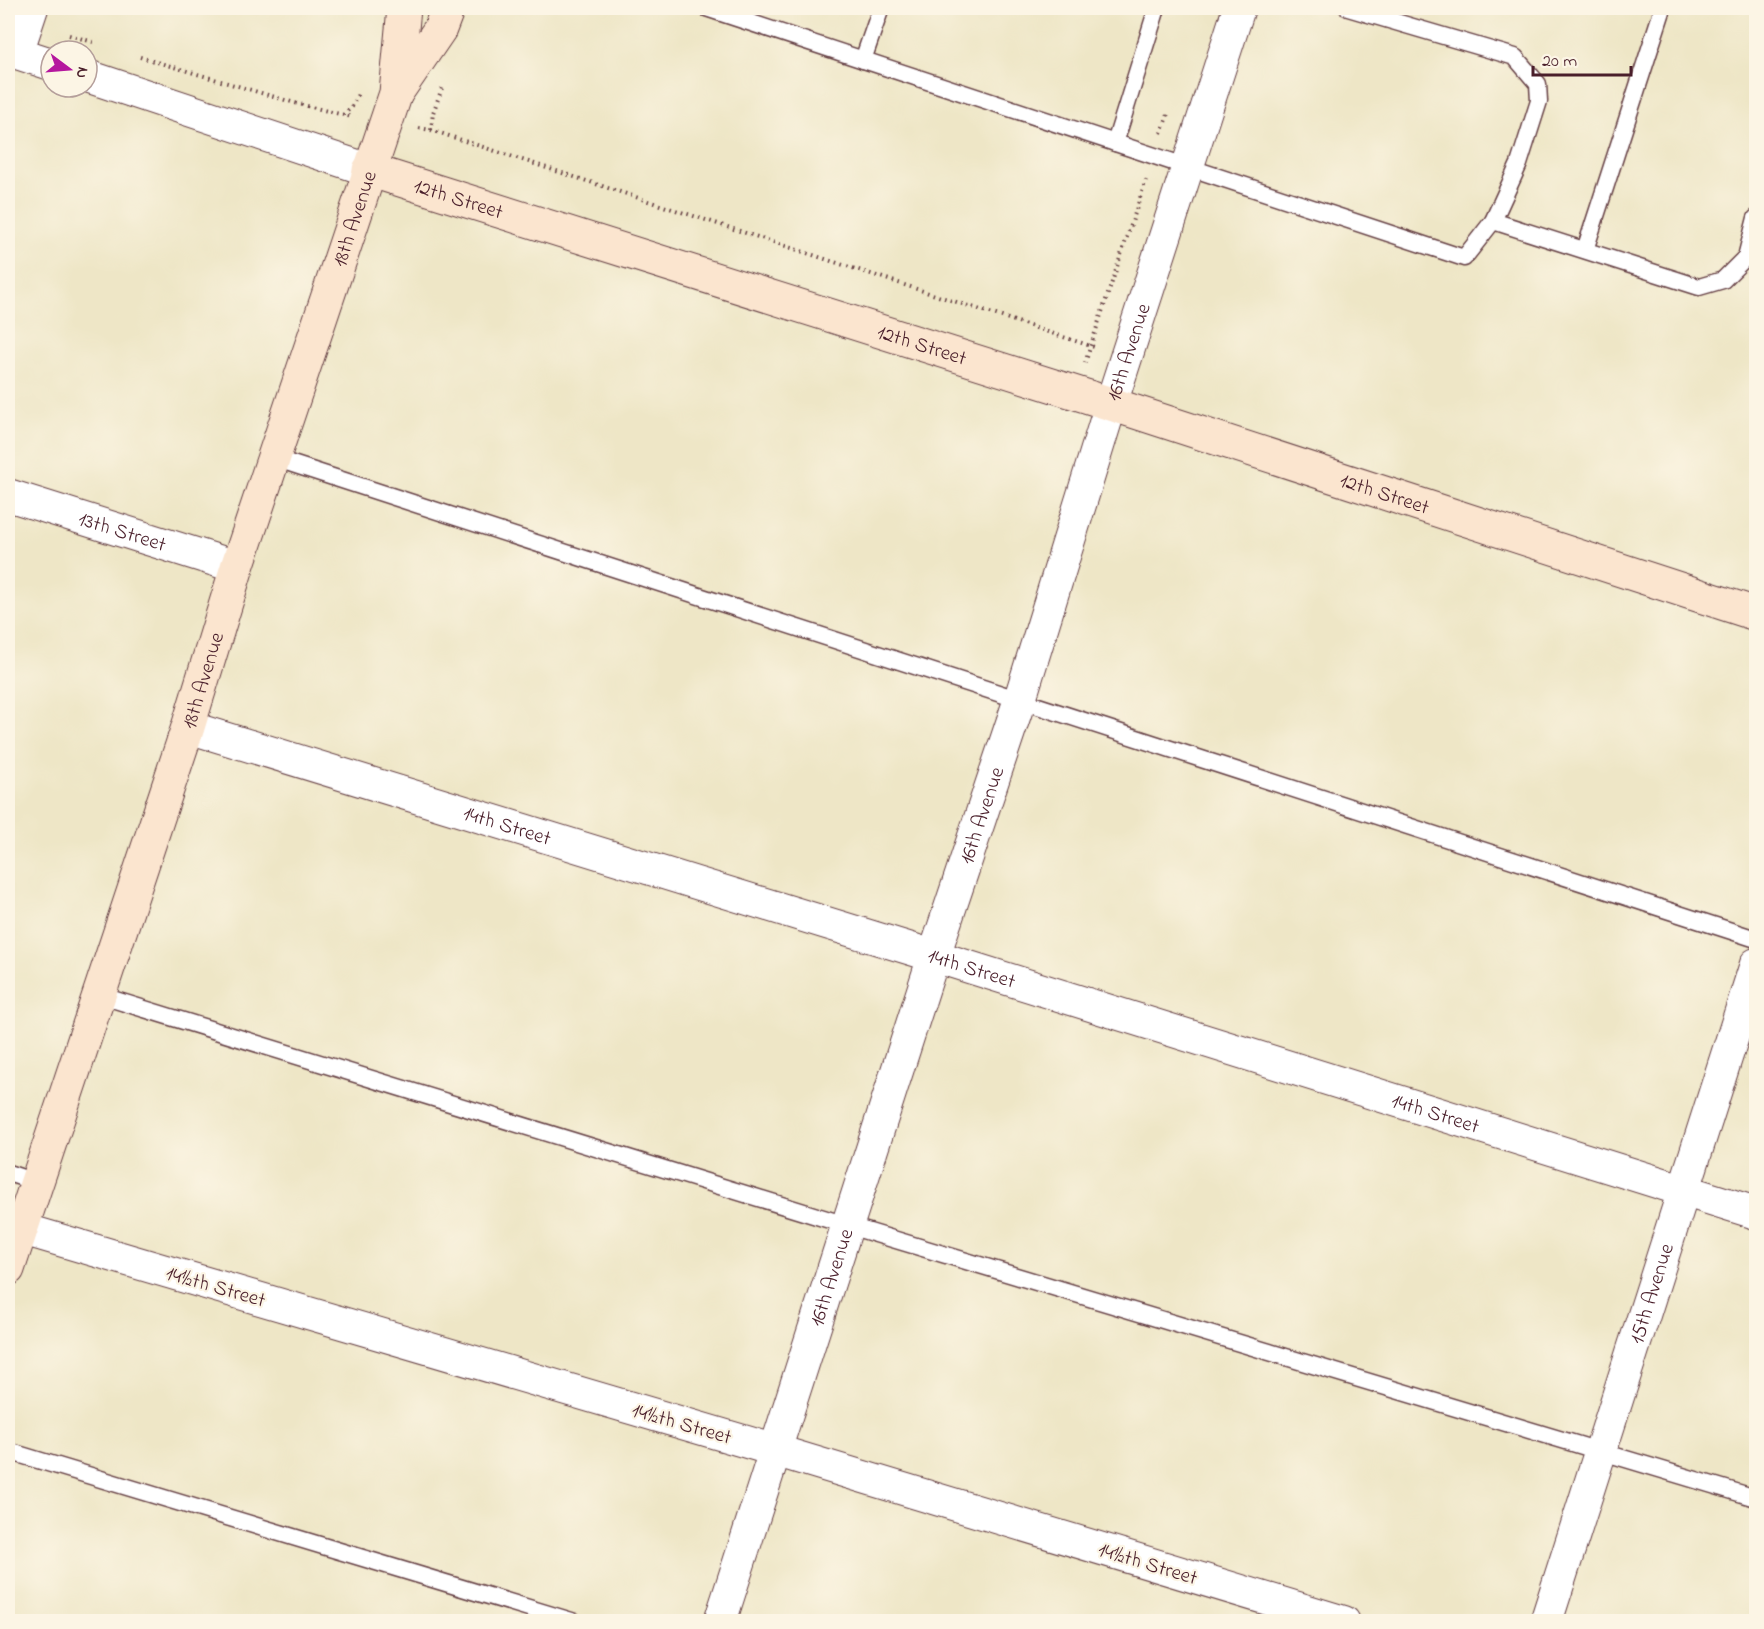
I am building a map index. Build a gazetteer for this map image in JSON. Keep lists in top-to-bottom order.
{
  "streets": {
    "street": [
      "12th Street",
      "18th Avenue",
      "16th Avenue",
      "13th Street",
      "14th Street",
      "14½th Street",
      "15th Avenue"
    ]
  },
  "crossings": [
    ["12th Street", "18th Avenue"],
    ["12th Street", "16th Avenue"],
    ["18th Avenue", "13th Street"],
    ["18th Avenue", "14th Street"],
    ["18th Avenue", "14½th Street"],
    ["16th Avenue", "14th Street"],
    ["16th Avenue", "14½th Street"],
    ["14th Street", "15th Avenue"]
  ],
  "scale_bar": "20 m",
  "north": "right"
}
